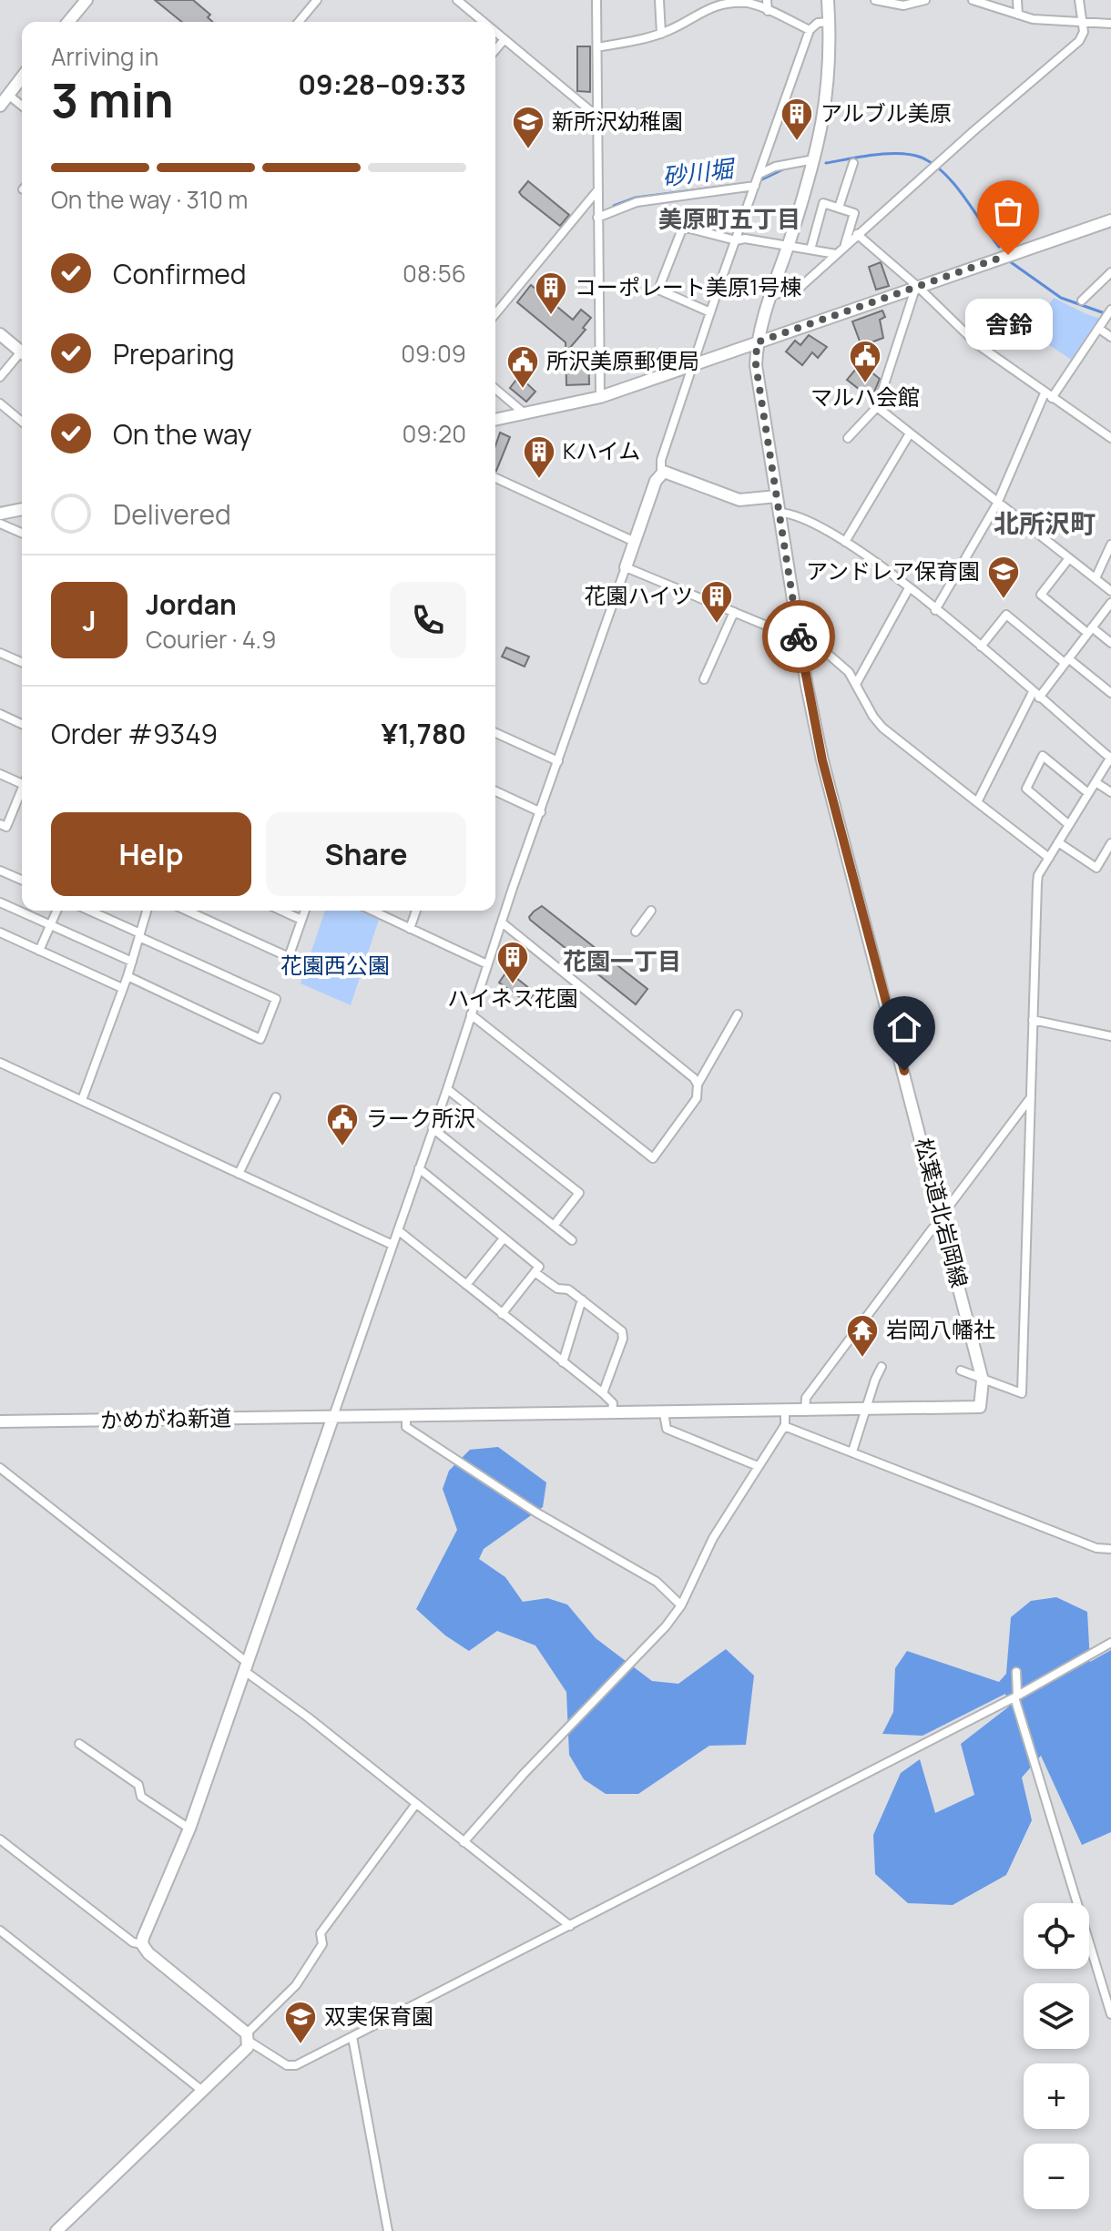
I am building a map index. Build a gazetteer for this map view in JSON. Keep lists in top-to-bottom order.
{
  "streets": {
    "street": ["松葉道北岩岡線", "かめがね新道"]
  },
  "crossings": [
    ["松葉道北岩岡線", "かめがね新道"]
  ],
  "districts": ["美原町五丁目", "北所沢町", "花園一丁目"],
  "water": ["砂川堀"],
  "parks": ["花園西公園"],
  "places": {
    "building": [
      "アルブル美原",
      "コーポレート美原1号棟",
      "Kハイム",
      "花園ハイツ",
      "ハイネス花園"
    ],
    "school or university": ["新所沢幼稚園", "アンドレア保育園", "双実保育園"],
    "other": ["舎鈴"],
    "public building": ["マルハ会館", "所沢美原郵便局", "ラーク所沢"],
    "temple": ["岩岡八幡社"]
  },
  "page": {
    "heading": ["3 min", "Arriving in", "09:28–09:33"],
    "panel": [
      "Jordan",
      "Courier · 4.9",
      "Order #9349",
      "¥1,780"
    ],
    "bar": "On the way · 310 m",
    "list": [
      ["Confirmed", "08:56"],
      ["Preparing", "09:09"],
      ["On the way", "09:20"],
      "Delivered"
    ],
    "bubble": "舎鈴",
    "round": "J",
    "buttons": ["Help", "Share"],
    "map_buttons": ["+", "−"]
  }
}
